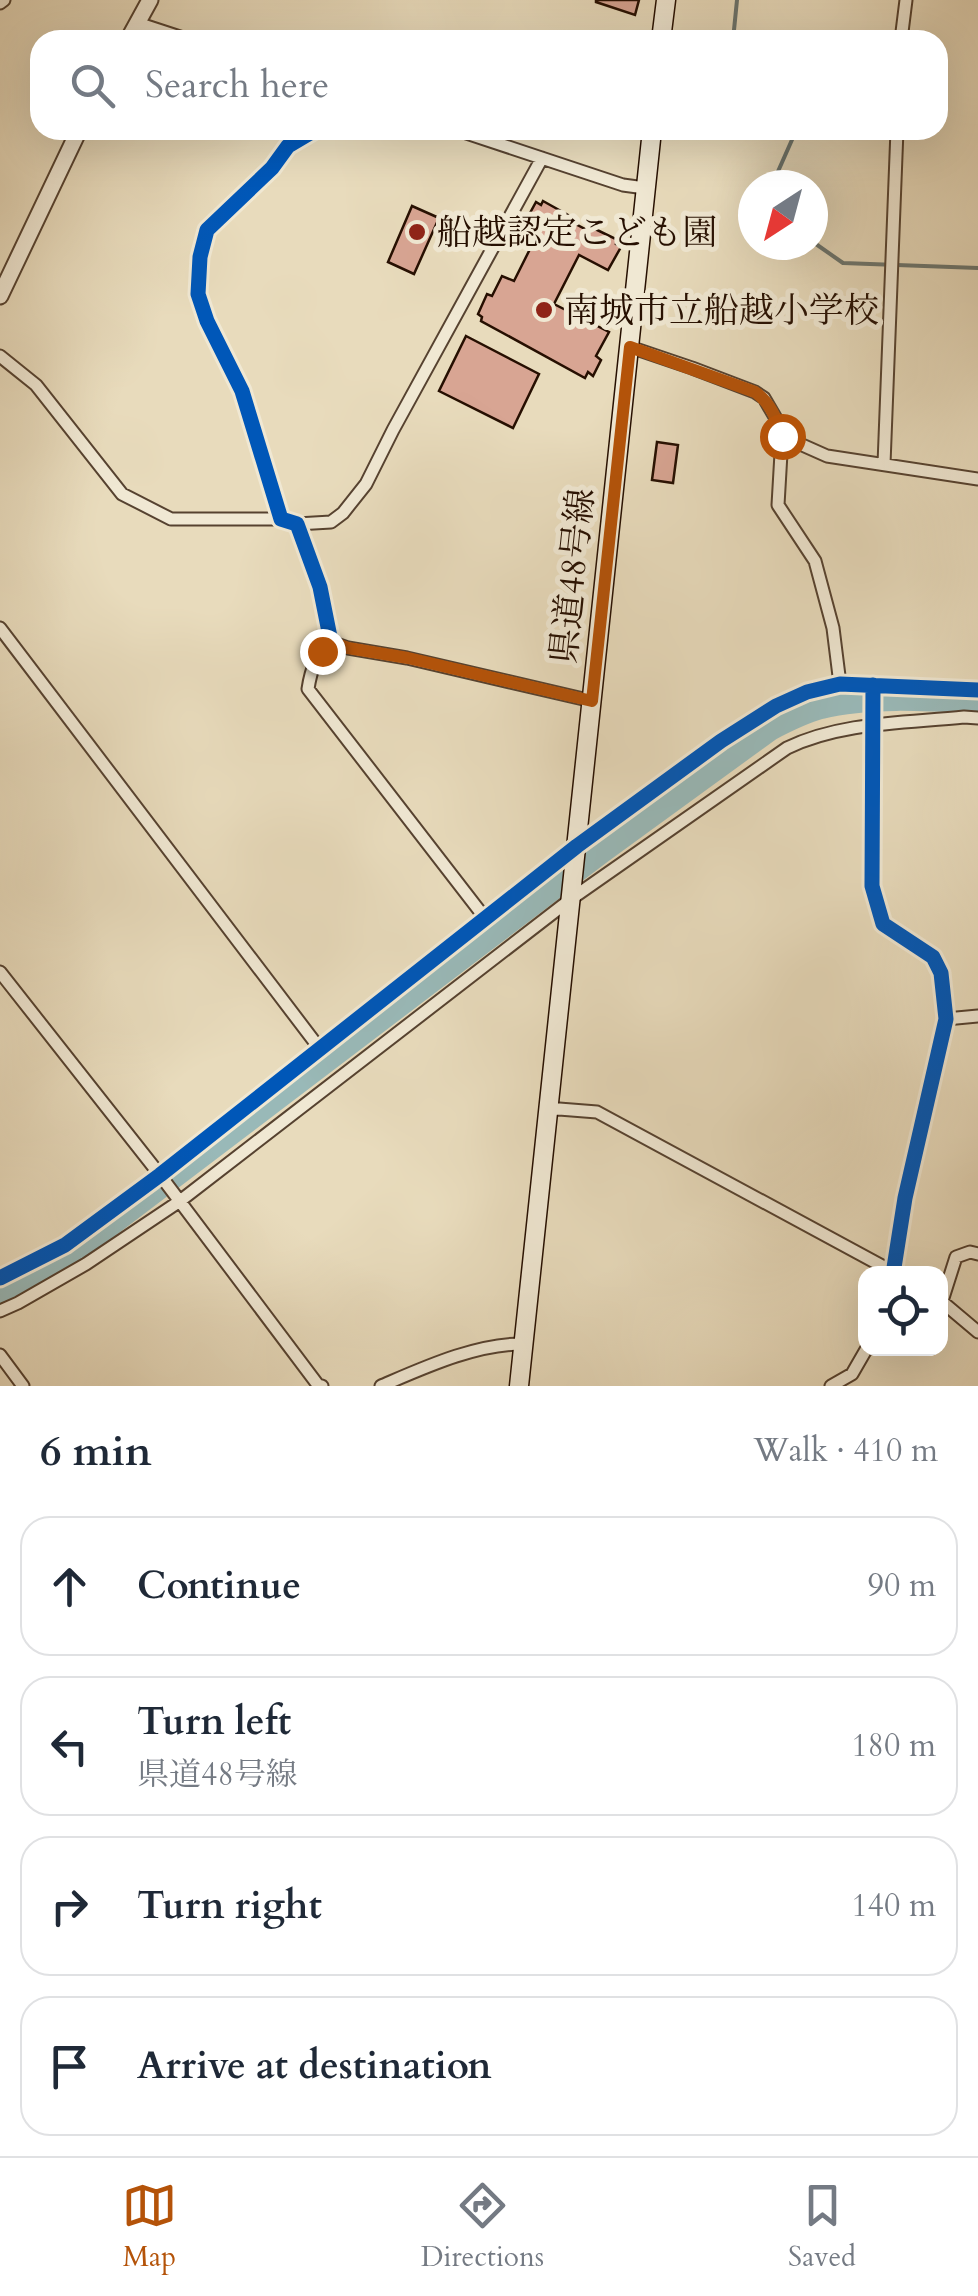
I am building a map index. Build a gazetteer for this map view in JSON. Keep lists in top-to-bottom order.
{
  "streets": {
    "main road": ["県道48号線"]
  },
  "places": ["船越認定こども園", "南城市立船越小学校"],
  "north": "bottom left",
  "page": {
    "search": "Search here",
    "heading": ["6 min", "Walk · 410 m"],
    "list": [
      ["Continue", "90 m"],
      ["Turn left", "県道48号線", "180 m"],
      ["Turn right", "140 m"],
      "Arrive at destination"
    ],
    "nav": ["Map", "Directions", "Saved"]
  }
}
